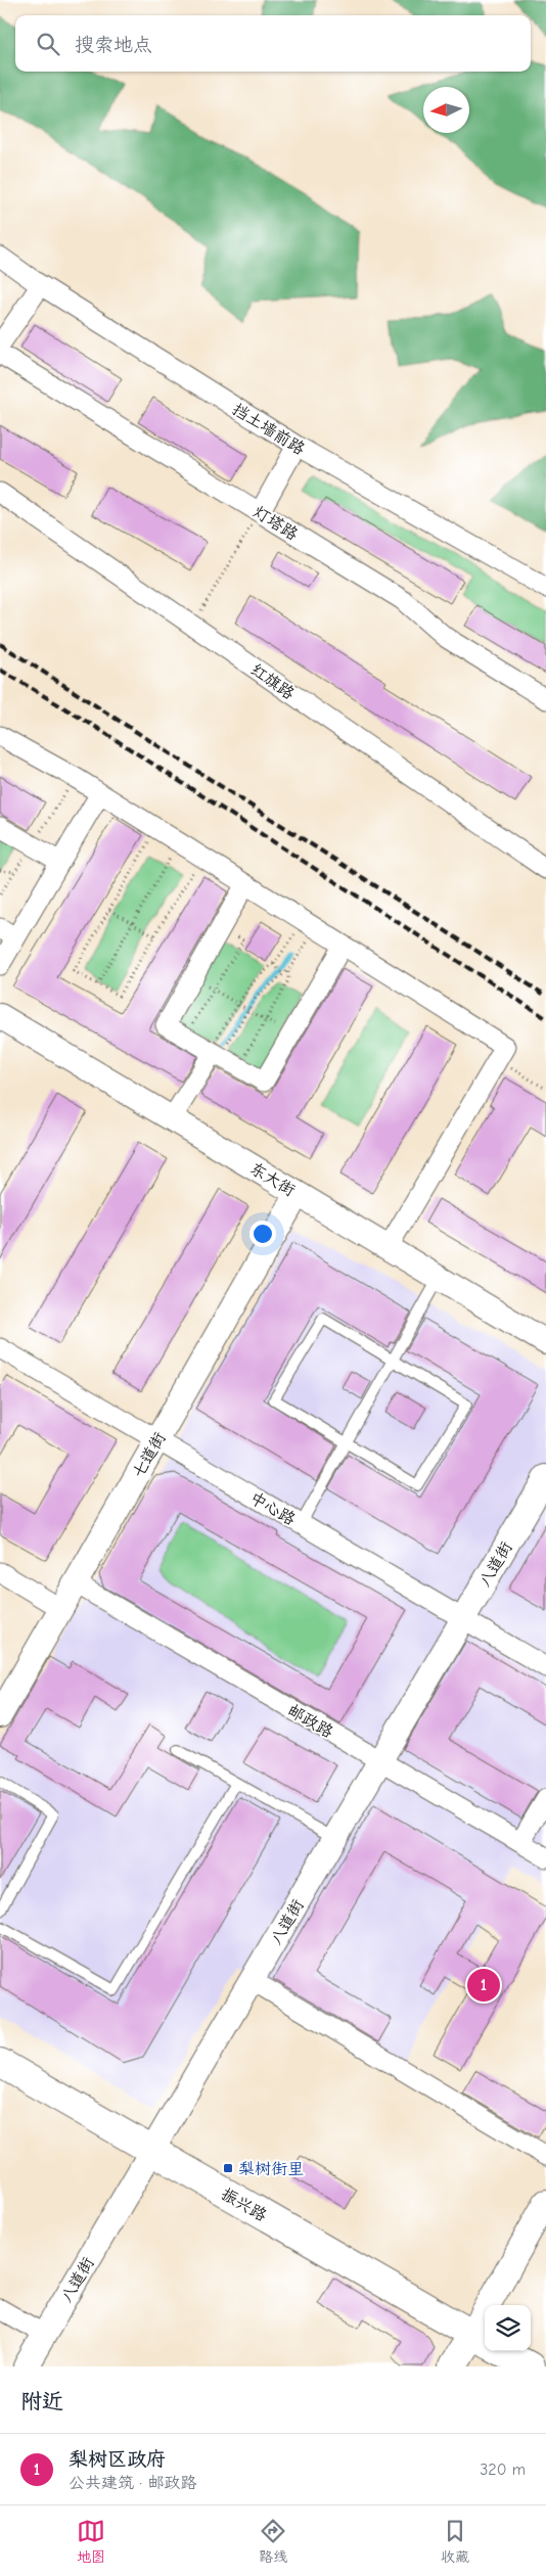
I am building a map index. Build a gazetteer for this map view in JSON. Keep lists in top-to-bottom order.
{
  "streets": {
    "main road": ["振兴路"],
    "street": [
      "挡土墙前路",
      "灯塔路",
      "红旗路",
      "东大街",
      "七道街",
      "中心路",
      "八道街",
      "邮政路"
    ]
  },
  "crossings": [
    ["东大街", "七道街"],
    ["七道街", "中心路"],
    ["七道街", "邮政路"],
    ["中心路", "八道街"],
    ["八道街", "邮政路"],
    ["八道街", "振兴路"]
  ],
  "places": {
    "transit": ["梨树街里"]
  },
  "north": "left",
  "page": {
    "search": "搜索地点",
    "pins": "1",
    "heading": "附近",
    "list": [
      {
        "mark": "1",
        "name": "梨树区政府",
        "note": "公共建筑 · 邮政路",
        "value": "320 m"
      }
    ],
    "nav": ["地图", "路线", "收藏"]
  }
}
